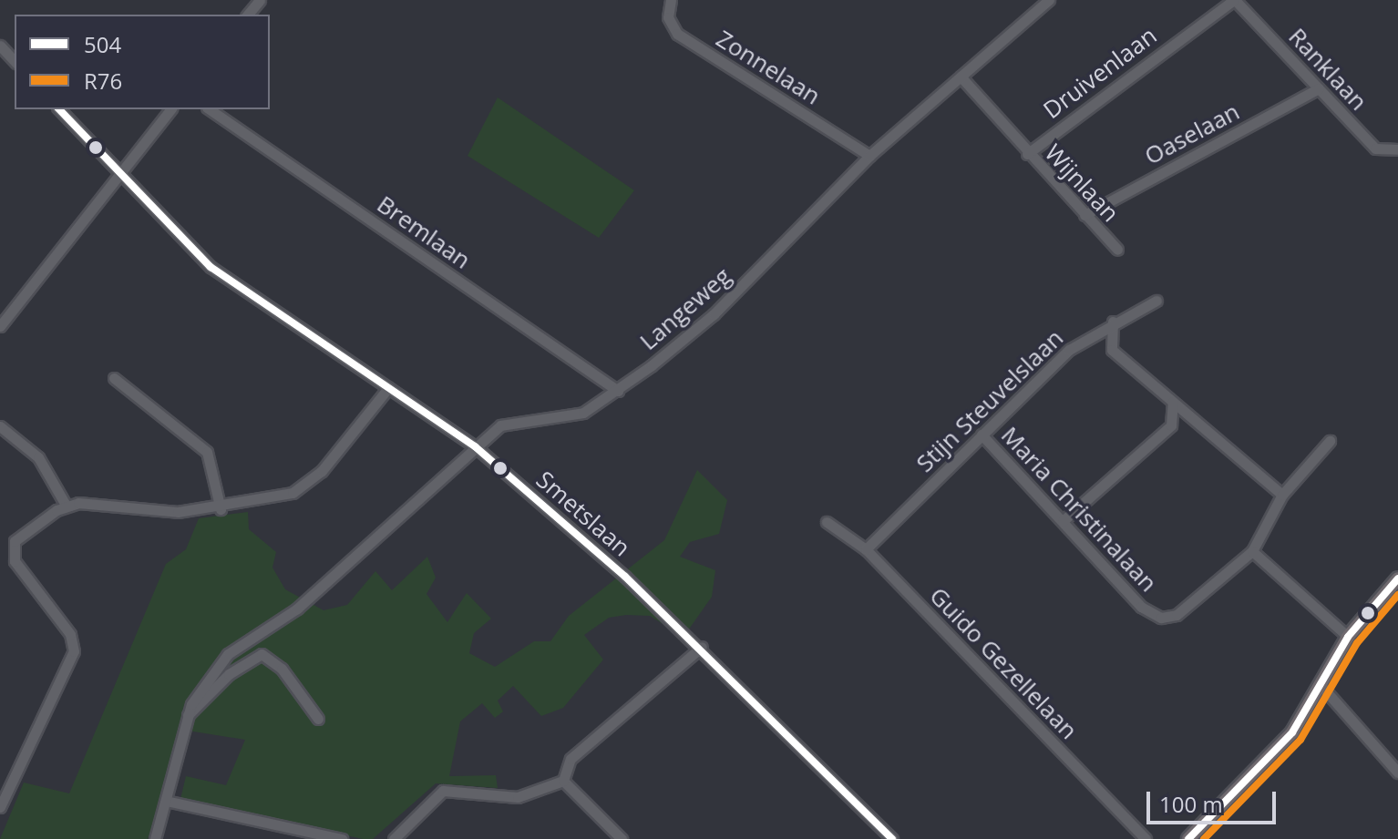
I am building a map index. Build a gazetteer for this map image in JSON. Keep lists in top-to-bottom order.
{
  "streets": {
    "street": [
      "Zonnelaan",
      "Ranklaan",
      "Druivenlaan",
      "Oaselaan",
      "Wijnlaan",
      "Bremlaan",
      "Langeweg",
      "Stijn Steuvelslaan",
      "Maria Christinalaan",
      "Smetslaan",
      "Guido Gezellelaan"
    ]
  },
  "crossings": [
    ["Zonnelaan", "Langeweg"],
    ["Ranklaan", "Druivenlaan"],
    ["Ranklaan", "Oaselaan"],
    ["Druivenlaan", "Wijnlaan"],
    ["Oaselaan", "Wijnlaan"],
    ["Wijnlaan", "Langeweg"],
    ["Bremlaan", "Langeweg"],
    ["Langeweg", "Smetslaan"],
    ["Stijn Steuvelslaan", "Maria Christinalaan"],
    ["Stijn Steuvelslaan", "Guido Gezellelaan"]
  ],
  "lines": ["transit line 504", "transit line R76"],
  "legend": ["504", "R76"],
  "scale_bar": "100 m"
}
